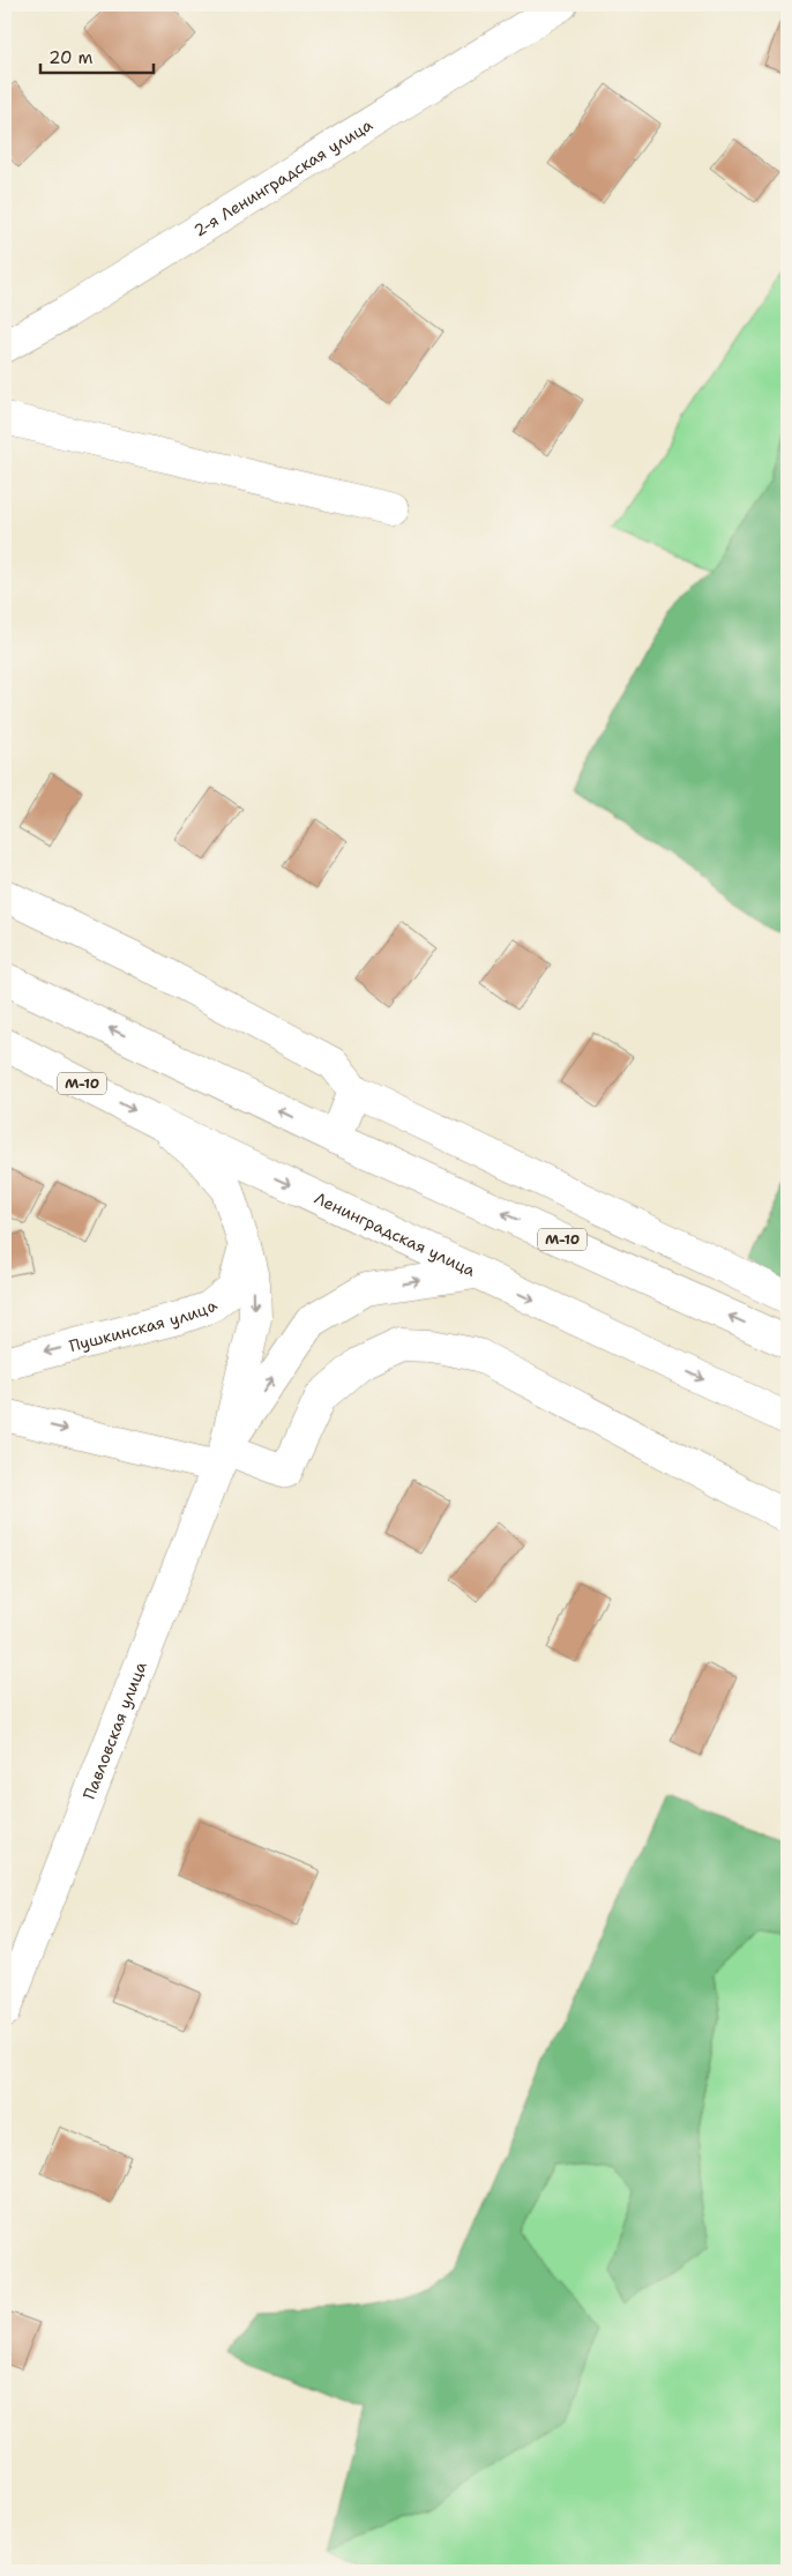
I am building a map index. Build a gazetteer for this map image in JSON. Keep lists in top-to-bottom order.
{
  "streets": {
    "main road": [
      "2-я Ленинградская улица",
      "М-10",
      "Ленинградская улица",
      "Пушкинская улица",
      "Павловская улица"
    ]
  },
  "scale_bar": "20 m"
}
